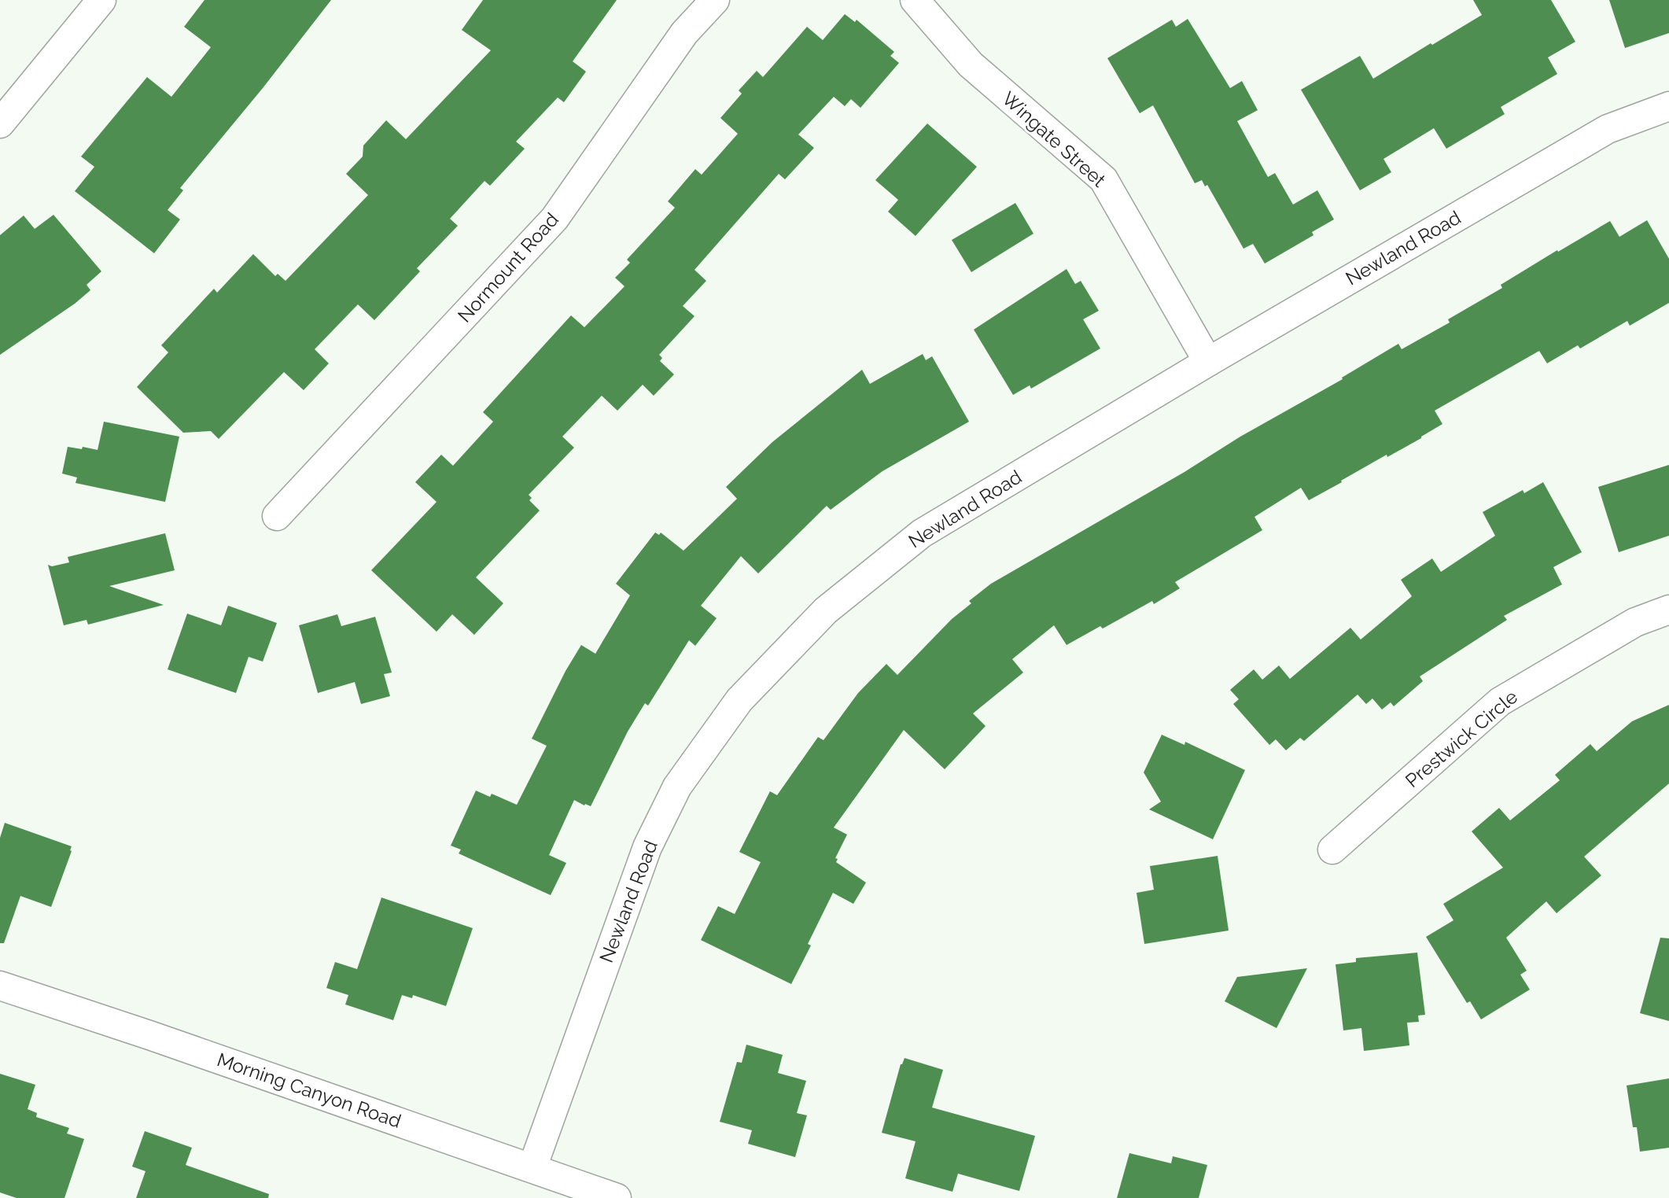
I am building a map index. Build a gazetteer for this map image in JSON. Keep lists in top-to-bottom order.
{
  "streets": {
    "street": [
      "Wingate Street",
      "Newland Road",
      "Normount Road",
      "Prestwick Circle",
      "Morning Canyon Road"
    ]
  },
  "crossings": [
    ["Wingate Street", "Newland Road"],
    ["Newland Road", "Morning Canyon Road"]
  ]
}
